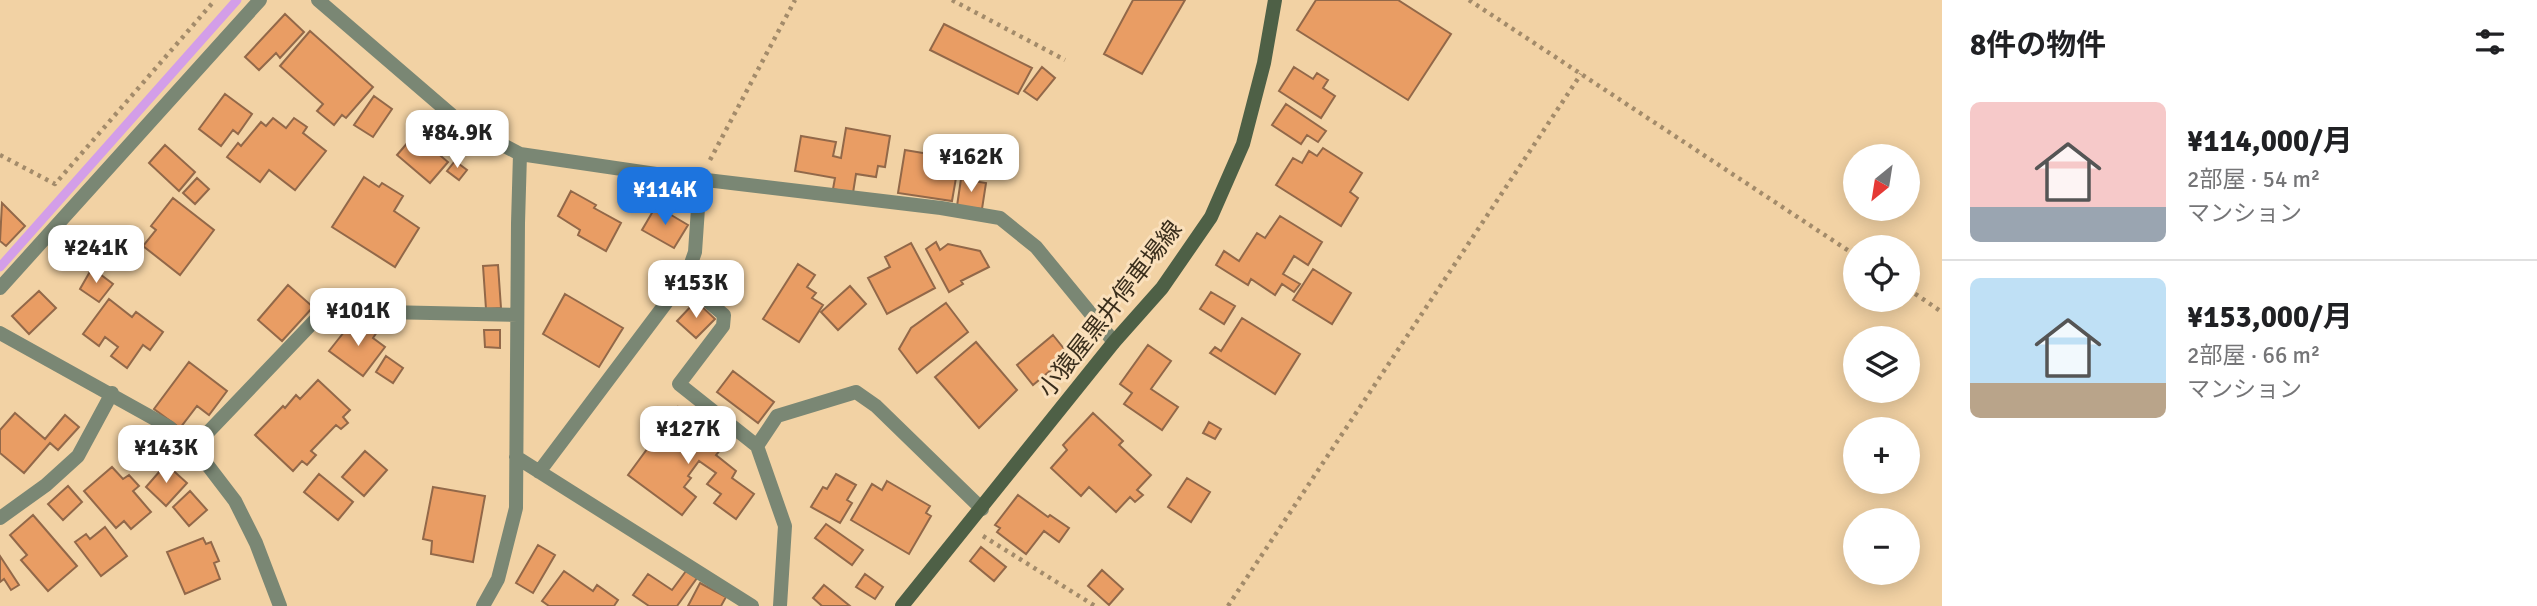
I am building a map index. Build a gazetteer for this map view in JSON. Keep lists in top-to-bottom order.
{
  "streets": {
    "main road": ["小猿屋黒井停車場線"]
  },
  "north": "bottom left",
  "page": {
    "heading": "8件の物件",
    "list": [
      {
        "name": "¥114,000/月",
        "note": "2部屋 · 54 m² · マンション"
      },
      {
        "name": "¥153,000/月",
        "note": "2部屋 · 66 m² · マンション"
      }
    ],
    "price": [
      "¥84.9K",
      "¥162K",
      "¥114K",
      "¥241K",
      "¥153K",
      "¥101K",
      "¥127K",
      "¥143K"
    ],
    "map_buttons": ["+", "−"]
  }
}
